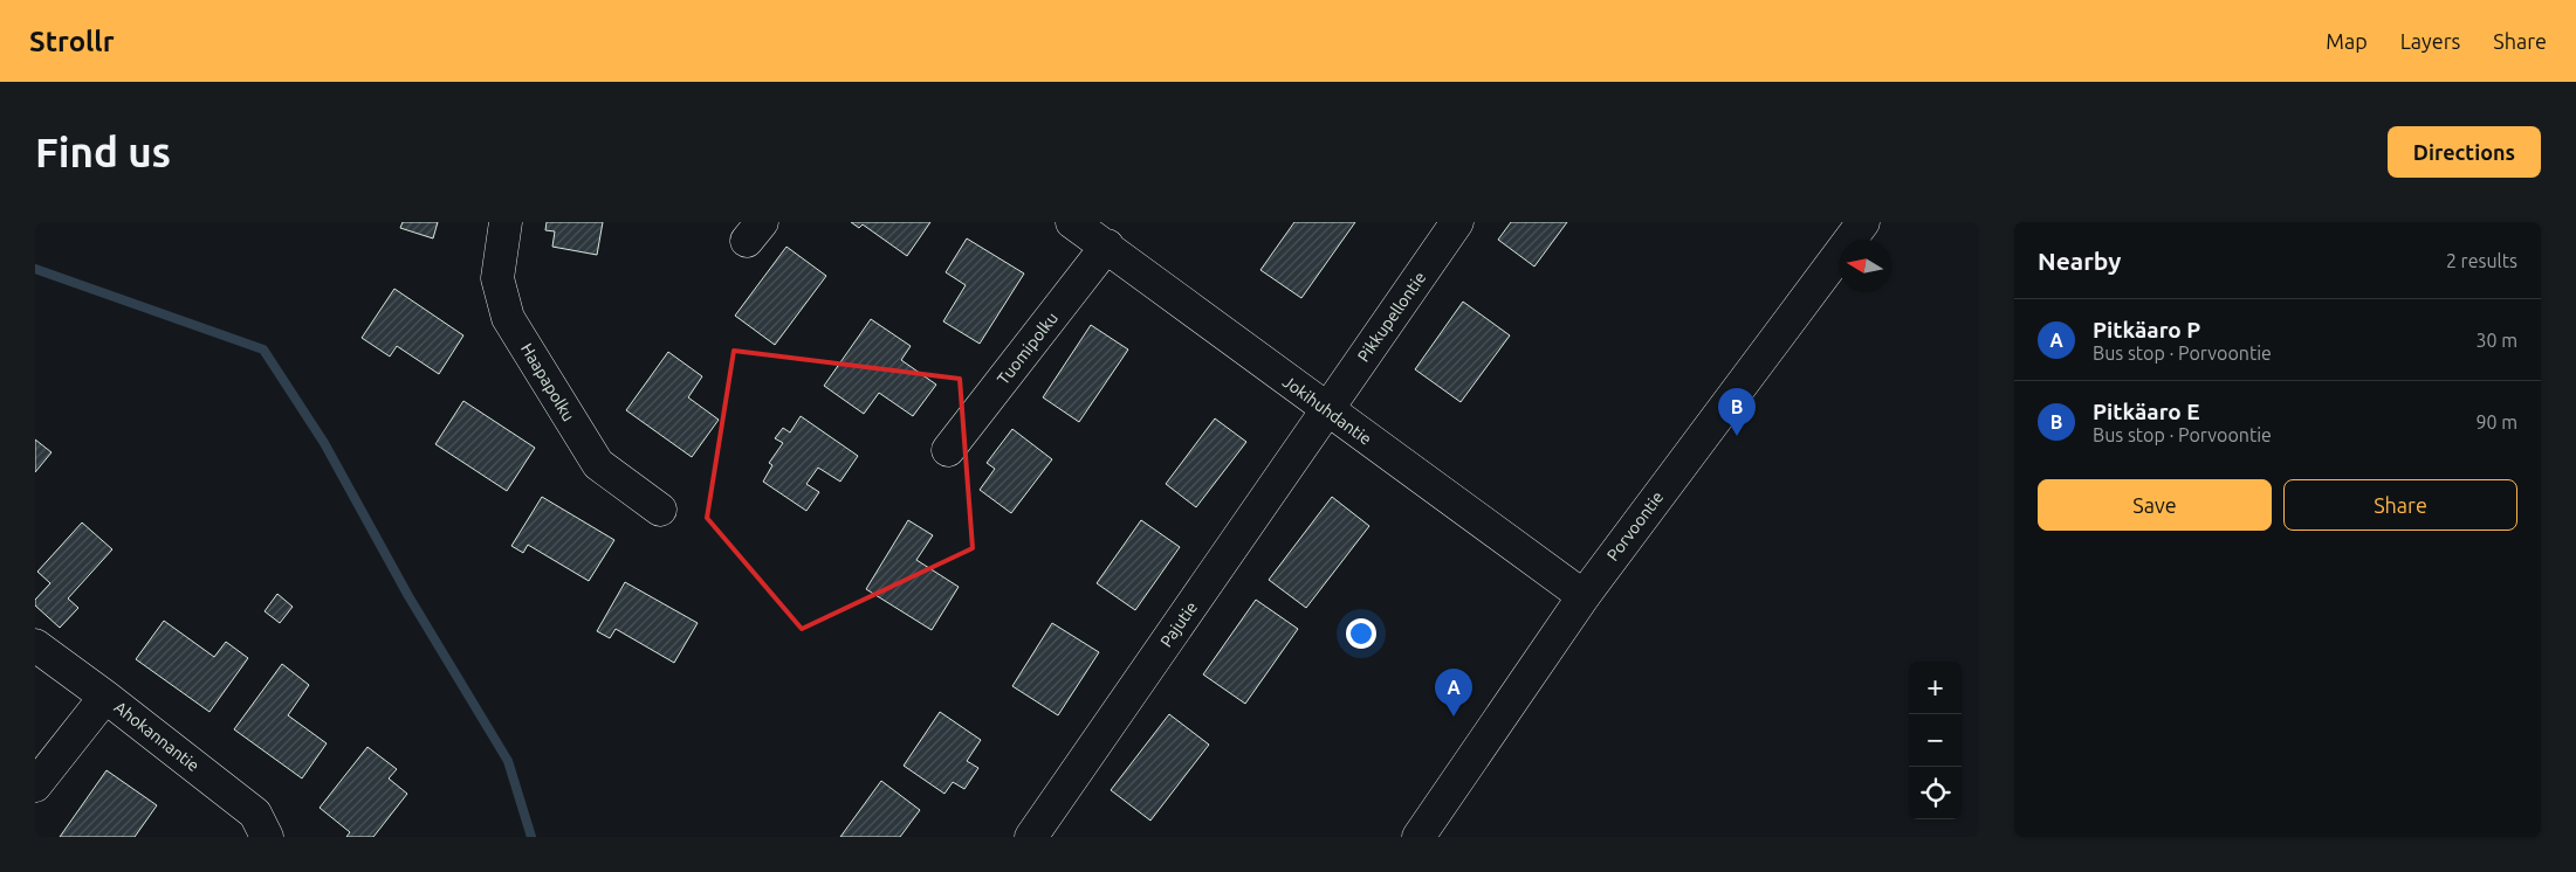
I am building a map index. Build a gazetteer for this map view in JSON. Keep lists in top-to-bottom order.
{
  "streets": {
    "street": [
      "Pikkupellontie",
      "Tuomipolku",
      "Haapapolku",
      "Jokihuhdantie",
      "Porvoontie",
      "Pajutie",
      "Ahokannantie"
    ]
  },
  "crossings": [
    ["Pikkupellontie", "Jokihuhdantie"],
    ["Pikkupellontie", "Pajutie"],
    ["Tuomipolku", "Jokihuhdantie"],
    ["Jokihuhdantie", "Porvoontie"],
    ["Jokihuhdantie", "Pajutie"]
  ],
  "north": "left",
  "page": {
    "header": "Strollr",
    "nav": ["Map", "Layers", "Share"],
    "buttons": [
      "Directions",
      ["Save", "Share"]
    ],
    "title": "Find us",
    "heading": ["Nearby", "2 results"],
    "list": [
      {
        "mark": "A",
        "name": "Pitkäaro P",
        "note": "Bus stop · Porvoontie",
        "value": "30 m"
      },
      {
        "mark": "B",
        "name": "Pitkäaro E",
        "note": "Bus stop · Porvoontie",
        "value": "90 m"
      }
    ],
    "pins": ["B", "A"],
    "map_buttons": ["+", "−"]
  }
}
